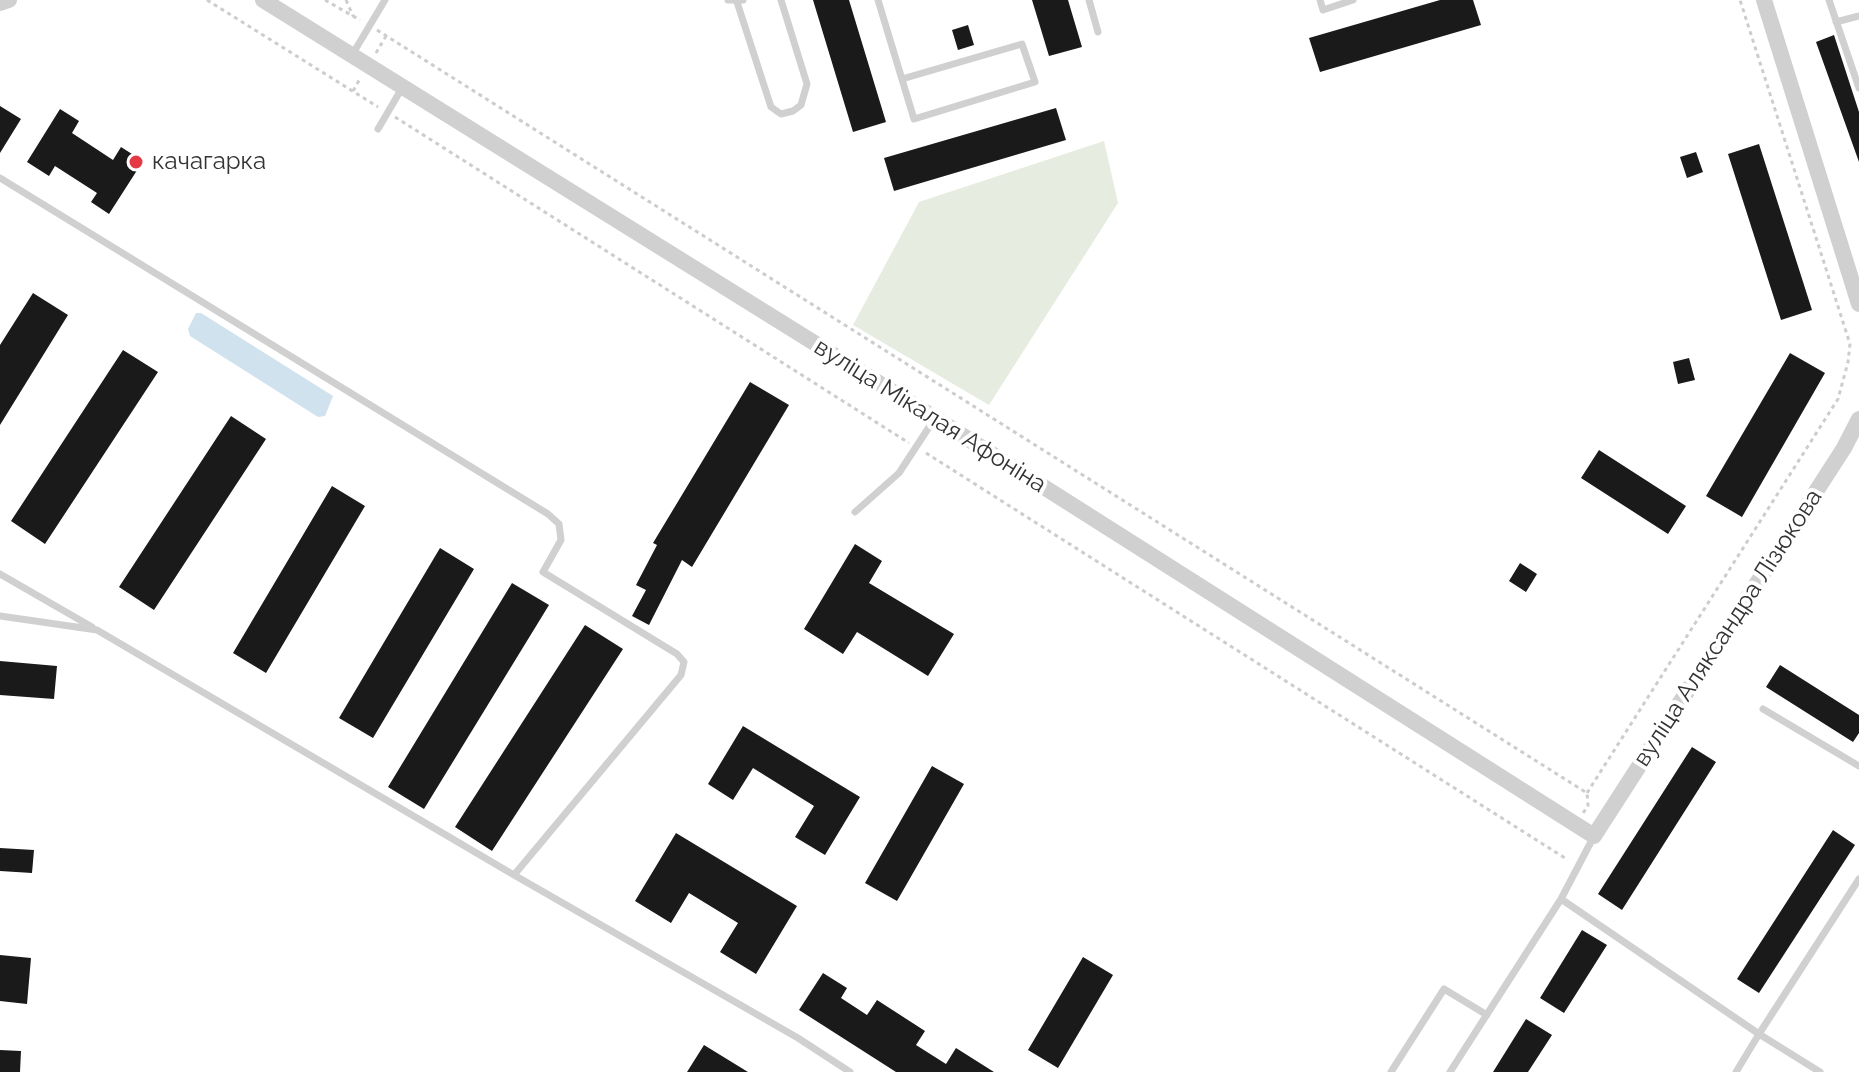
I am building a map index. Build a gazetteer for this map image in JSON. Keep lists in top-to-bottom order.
{
  "streets": {
    "street": ["вуліца Мікалая Афоніна", "вуліца Аляксандра Лізюкова"]
  },
  "crossings": [
    ["вуліца Мікалая Афоніна", "вуліца Аляксандра Лізюкова"]
  ],
  "places": ["качагарка"]
}
